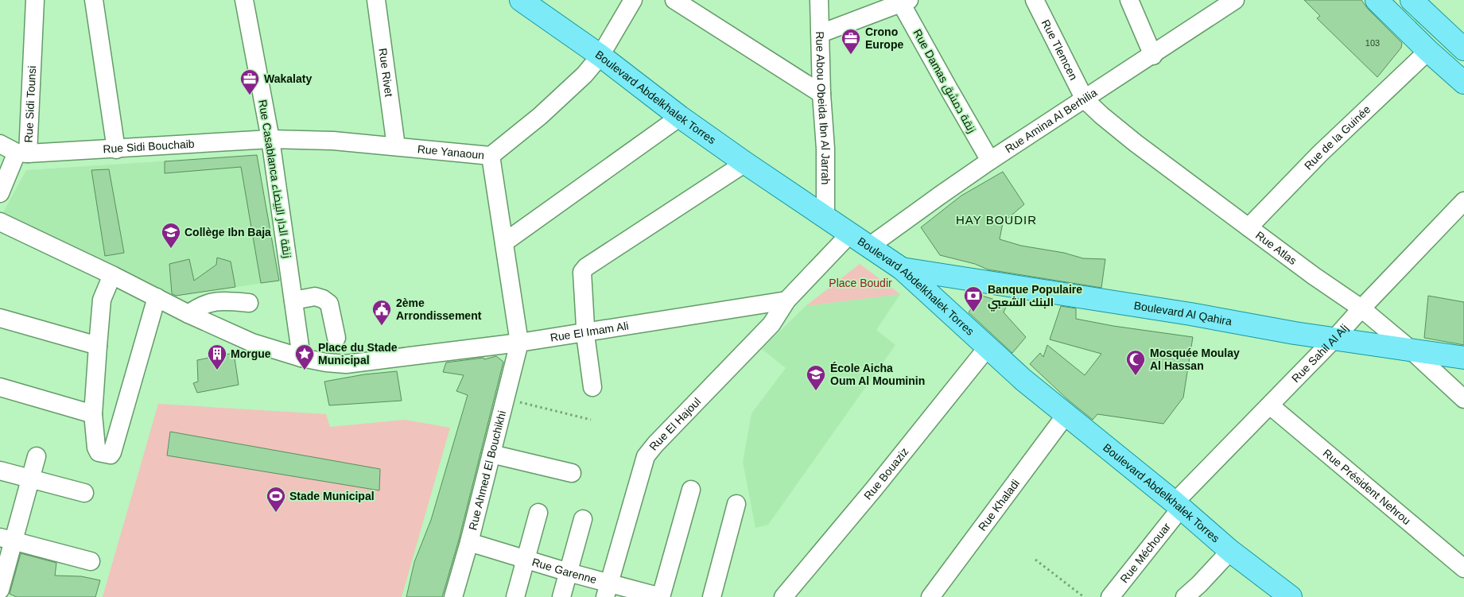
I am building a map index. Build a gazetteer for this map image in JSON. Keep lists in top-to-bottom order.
{
  "streets": {
    "main road": ["Boulevard Abdelkhalek Torres", "Boulevard Al Qahira"],
    "street": [
      "Rue Tlemcen",
      "Rue Rivet",
      "Rue Damas زنقة دمشق",
      "Rue Sidi Tounsi",
      "Rue Abou Obeida Ibn Al Jarrah",
      "Rue Amina Al Berhilia",
      "Rue de la Guinée",
      "Rue Sidi Bouchaib",
      "Rue Yanaoun",
      "Rue Casablanca زنقة الدار البيضاء",
      "Rue Atlas",
      "Rue El Imam Ali",
      "Rue Sahil Al Alj",
      "Rue El Hajoul",
      "Rue Ahmed El Bouchikhi",
      "Rue Bouaziz",
      "Rue Président Nehrou",
      "Rue Khaladi",
      "Rue Méchouar",
      "Rue Garenne"
    ]
  },
  "crossings": [
    ["Rue Tlemcen", "Rue Amina Al Berhilia"],
    ["Rue Tlemcen", "Rue Atlas"],
    ["Rue Rivet", "Rue Yanaoun"],
    ["Rue Damas زنقة دمشق", "Rue Amina Al Berhilia"],
    ["Boulevard Abdelkhalek Torres", "Rue Abou Obeida Ibn Al Jarrah"],
    ["Boulevard Abdelkhalek Torres", "Rue Amina Al Berhilia"],
    ["Boulevard Abdelkhalek Torres", "Boulevard Al Qahira"],
    ["Boulevard Abdelkhalek Torres", "Rue Sahil Al Alj"],
    ["Boulevard Abdelkhalek Torres", "Rue Bouaziz"],
    ["Boulevard Abdelkhalek Torres", "Rue Khaladi"],
    ["Boulevard Abdelkhalek Torres", "Rue Méchouar"],
    ["Rue Sidi Tounsi", "Rue Sidi Bouchaib"],
    ["Rue Amina Al Berhilia", "Rue Atlas"],
    ["Rue de la Guinée", "Rue Atlas"],
    ["Rue Sidi Bouchaib", "Rue Yanaoun"],
    ["Rue Sidi Bouchaib", "Rue Casablanca زنقة الدار البيضاء"],
    ["Rue Yanaoun", "Rue Casablanca زنقة الدار البيضاء"],
    ["Rue Yanaoun", "Rue El Imam Ali"],
    ["Rue Yanaoun", "Rue Ahmed El Bouchikhi"],
    ["Rue Casablanca زنقة الدار البيضاء", "Rue El Imam Ali"],
    ["Rue Atlas", "Boulevard Al Qahira"],
    ["Rue Atlas", "Rue Sahil Al Alj"],
    ["Boulevard Al Qahira", "Rue Sahil Al Alj"],
    ["Rue El Imam Ali", "Rue El Hajoul"],
    ["Rue El Imam Ali", "Rue Ahmed El Bouchikhi"],
    ["Rue Sahil Al Alj", "Rue Président Nehrou"],
    ["Rue Sahil Al Alj", "Rue Méchouar"],
    ["Rue El Hajoul", "Rue Garenne"],
    ["Rue Ahmed El Bouchikhi", "Rue Garenne"]
  ],
  "districts": ["HAY BOUDIR"],
  "parks": ["Place Boudir"],
  "places": {
    "office": ["Crono Europe", "Wakalaty"],
    "school or university": ["Collège Ibn Baja", "École Aicha Oum Al Mouminin"],
    "bank": ["Banque Populaire البنك الشعبي"],
    "public building": ["2ème Arrondissement"],
    "building": ["Morgue"],
    "place": ["Place du Stade Municipal"],
    "mosque": ["Mosquée Moulay Al Hassan"],
    "sports": ["Stade Municipal"]
  },
  "house_numbers": ["103"]
}
